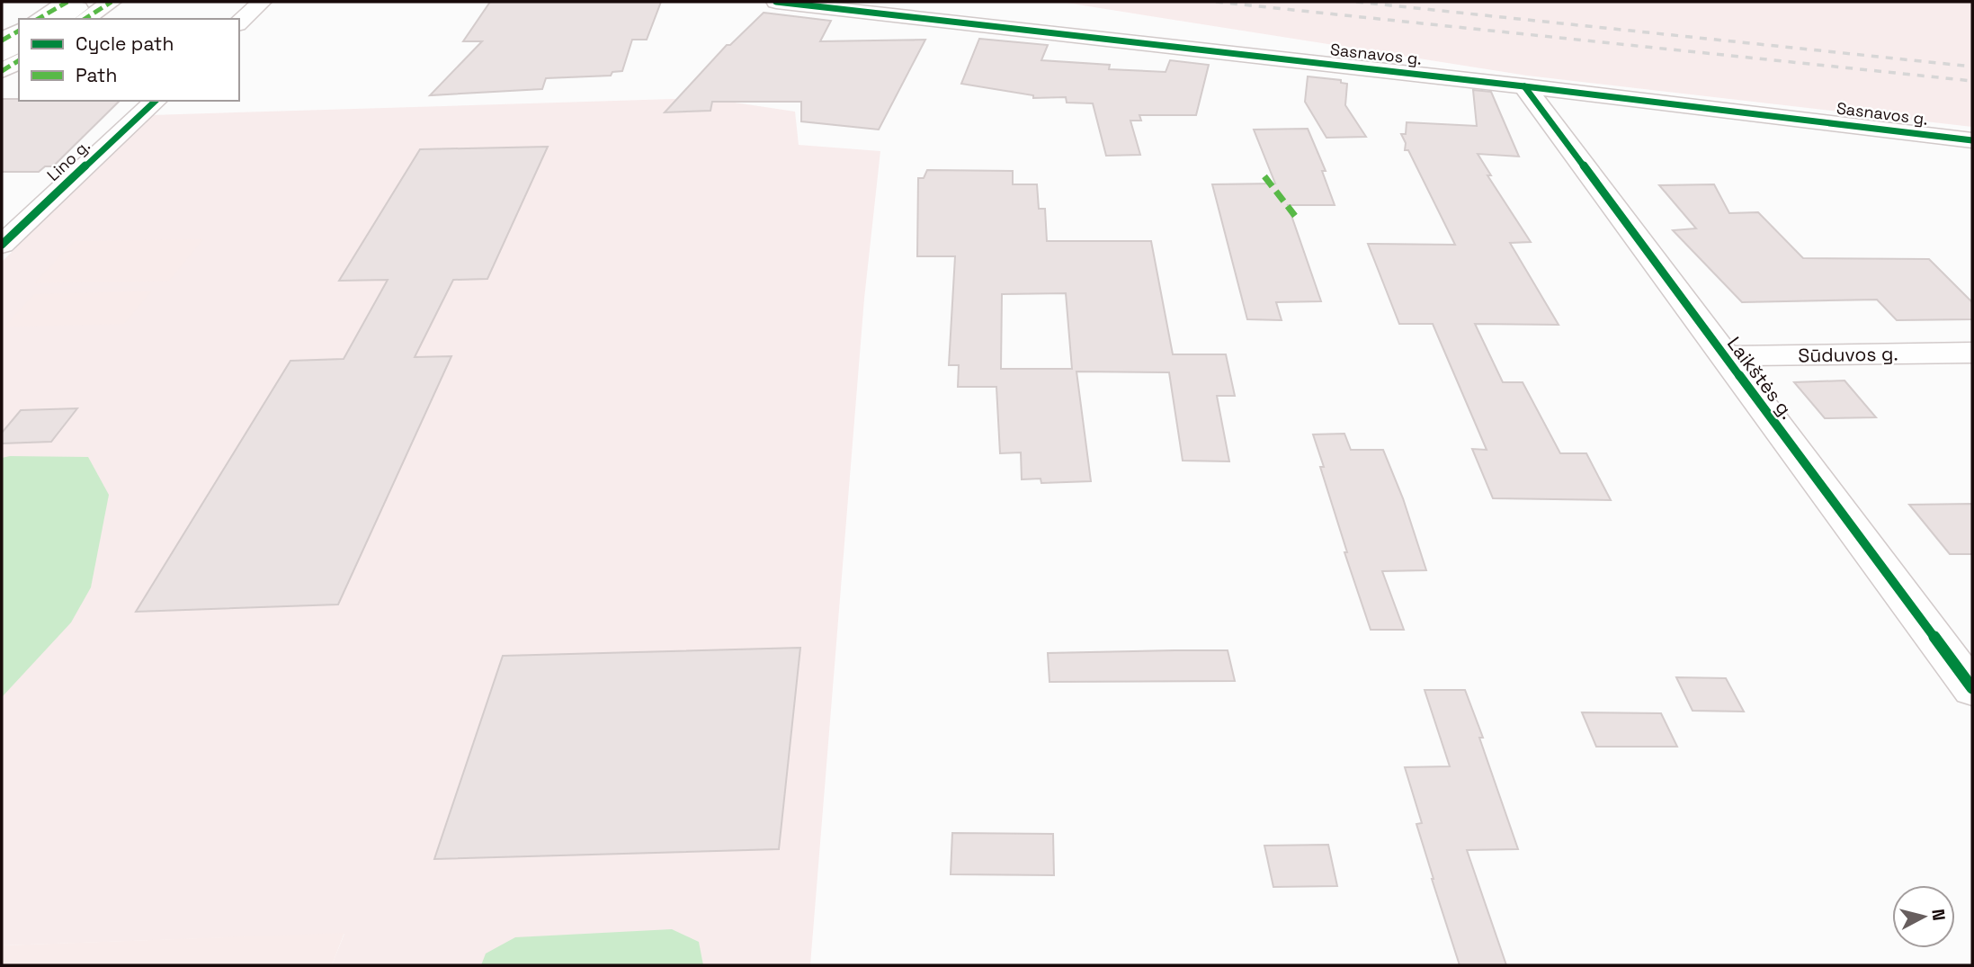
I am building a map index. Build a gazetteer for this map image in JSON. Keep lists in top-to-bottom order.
{
  "streets": {
    "main road": [
      "Sasnavos g.",
      "Lino g.",
      "Sūduvos g.",
      "Laikštės g."
    ]
  },
  "crossings": [
    ["Sasnavos g.", "Laikštės g."],
    ["Sūduvos g.", "Laikštės g."]
  ],
  "legend": ["Cycle path", "Path"],
  "north": "right"
}
